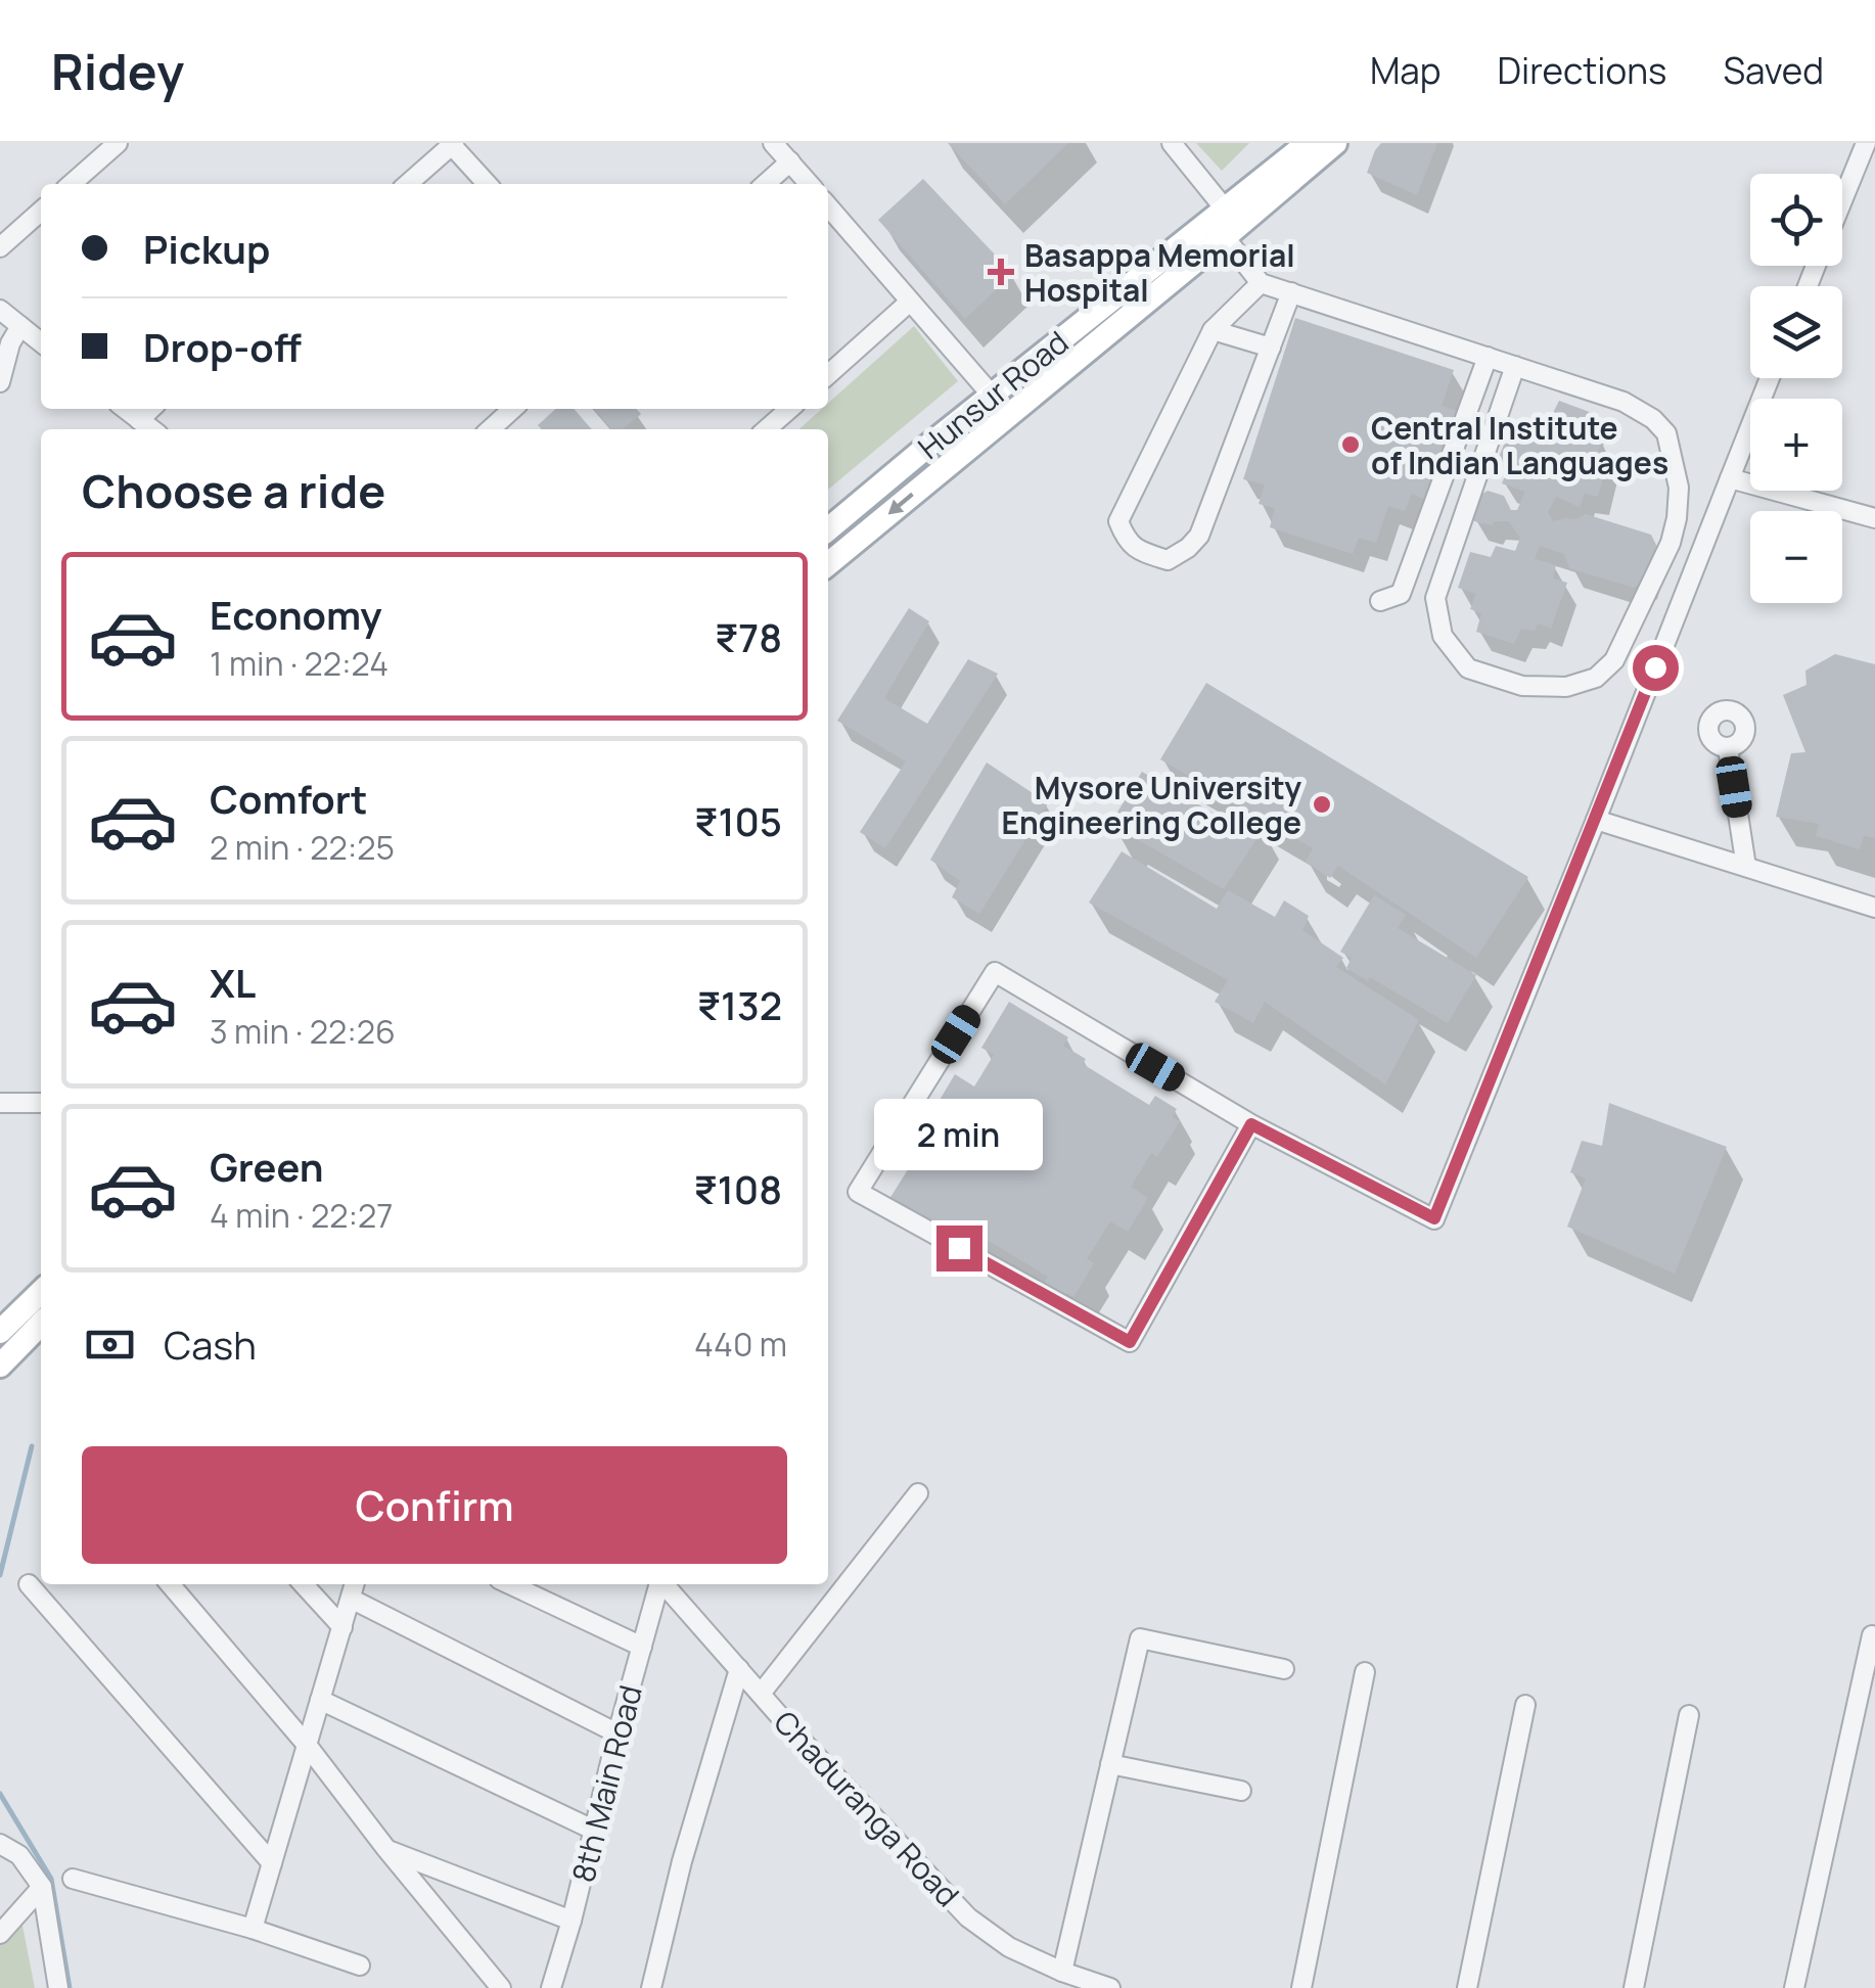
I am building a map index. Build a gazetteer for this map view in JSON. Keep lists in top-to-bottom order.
{
  "streets": {
    "main road": ["Hunsur Road"],
    "street": ["8th Main Road", "Chaduranga Road"]
  },
  "places": {
    "health": ["Basappa Memorial Hospital"],
    "other": ["Central Institute of Indian Languages", "Mysore University Engineering College"]
  },
  "page": {
    "header": "Ridey",
    "nav": ["Map", "Directions", "Saved"],
    "map_buttons": ["+", "−"],
    "banner": ["Pickup", "Drop-off"],
    "heading": "Choose a ride",
    "list": [
      {
        "name": "Economy",
        "note": "1 min · 22:24",
        "value": "₹78"
      },
      {
        "name": "Comfort",
        "note": "2 min · 22:25",
        "value": "₹105"
      },
      {
        "name": "XL",
        "note": "3 min · 22:26",
        "value": "₹132"
      },
      {
        "name": "Green",
        "note": "4 min · 22:27",
        "value": "₹108"
      }
    ],
    "bubble": "2 min",
    "pay": ["Cash", "440 m"],
    "buttons": "Confirm"
  }
}
